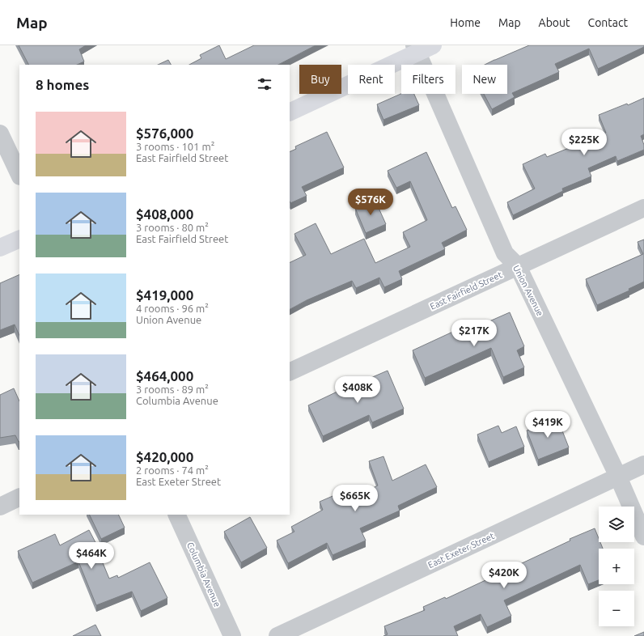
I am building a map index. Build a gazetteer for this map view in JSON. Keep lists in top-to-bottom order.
{
  "streets": {
    "street": [
      "East Fairfield Street",
      "Union Avenue",
      "East Exeter Street",
      "Columbia Avenue"
    ]
  },
  "crossings": [
    ["East Fairfield Street", "Union Avenue"],
    ["Union Avenue", "East Exeter Street"]
  ],
  "page": {
    "header": "Map",
    "nav": [
      "Home",
      "Map",
      "About",
      "Contact"
    ],
    "chip": [
      "Buy",
      "Rent",
      "Filters",
      "New"
    ],
    "heading": "8 homes",
    "list": [
      {
        "name": "$576,000",
        "note": "3 rooms · 101 m² · East Fairfield Street"
      },
      {
        "name": "$408,000",
        "note": "3 rooms · 80 m² · East Fairfield Street"
      },
      {
        "name": "$419,000",
        "note": "4 rooms · 96 m² · Union Avenue"
      },
      {
        "name": "$464,000",
        "note": "3 rooms · 89 m² · Columbia Avenue"
      },
      {
        "name": "$420,000",
        "note": "2 rooms · 74 m² · East Exeter Street"
      }
    ],
    "price": [
      "$225K",
      "$576K",
      "$217K",
      "$408K",
      "$419K",
      "$665K",
      "$464K",
      "$420K"
    ],
    "map_buttons": ["+", "−"]
  }
}
